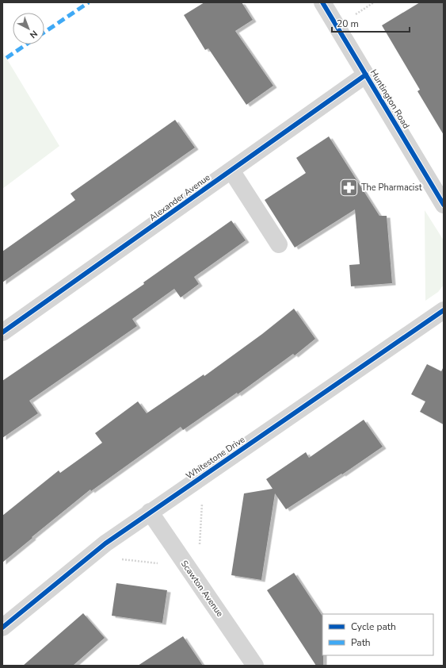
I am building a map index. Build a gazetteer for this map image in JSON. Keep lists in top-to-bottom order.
{
  "streets": {
    "street": [
      "Huntington Road",
      "Alexander Avenue",
      "Whitestone Drive",
      "Scawton Avenue"
    ]
  },
  "crossings": [
    ["Huntington Road", "Alexander Avenue"],
    ["Whitestone Drive", "Scawton Avenue"]
  ],
  "places": {
    "pharmacy": ["The Pharmacist"]
  },
  "legend": ["Cycle path", "Path"],
  "scale_bar": "20 m",
  "north": "bottom right"
}
